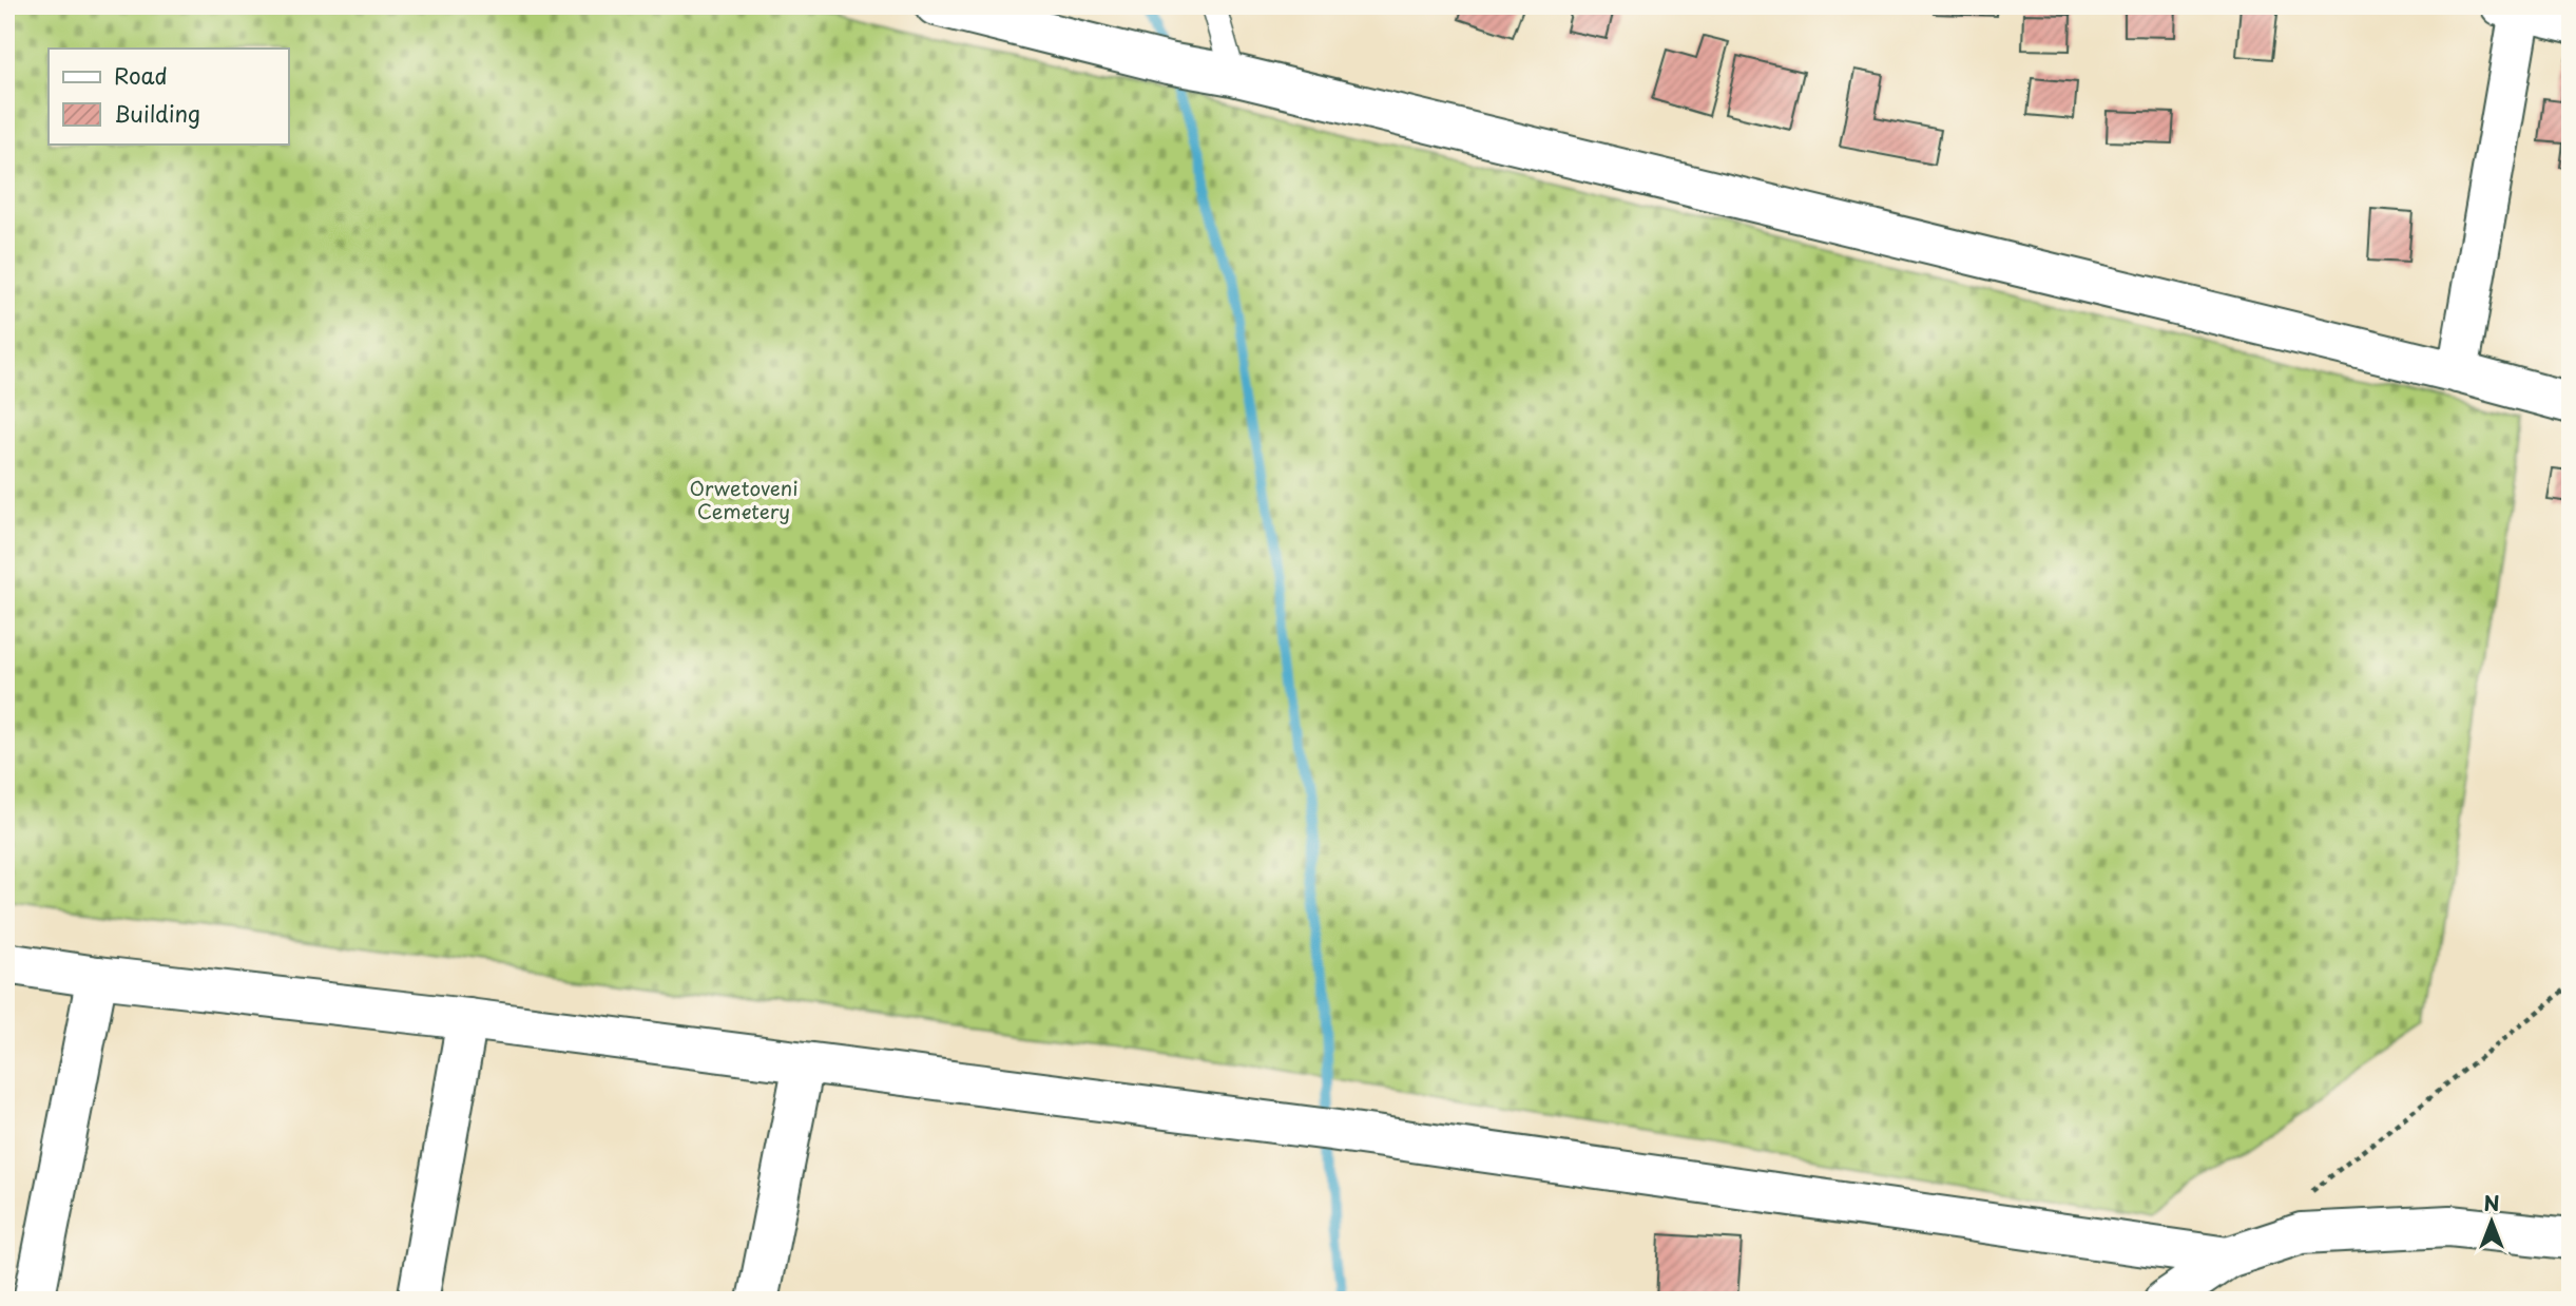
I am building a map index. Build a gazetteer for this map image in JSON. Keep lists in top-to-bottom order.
{
  "parks": ["Orwetoveni Cemetery"],
  "legend": ["Road", "Building"],
  "north": "top"
}
